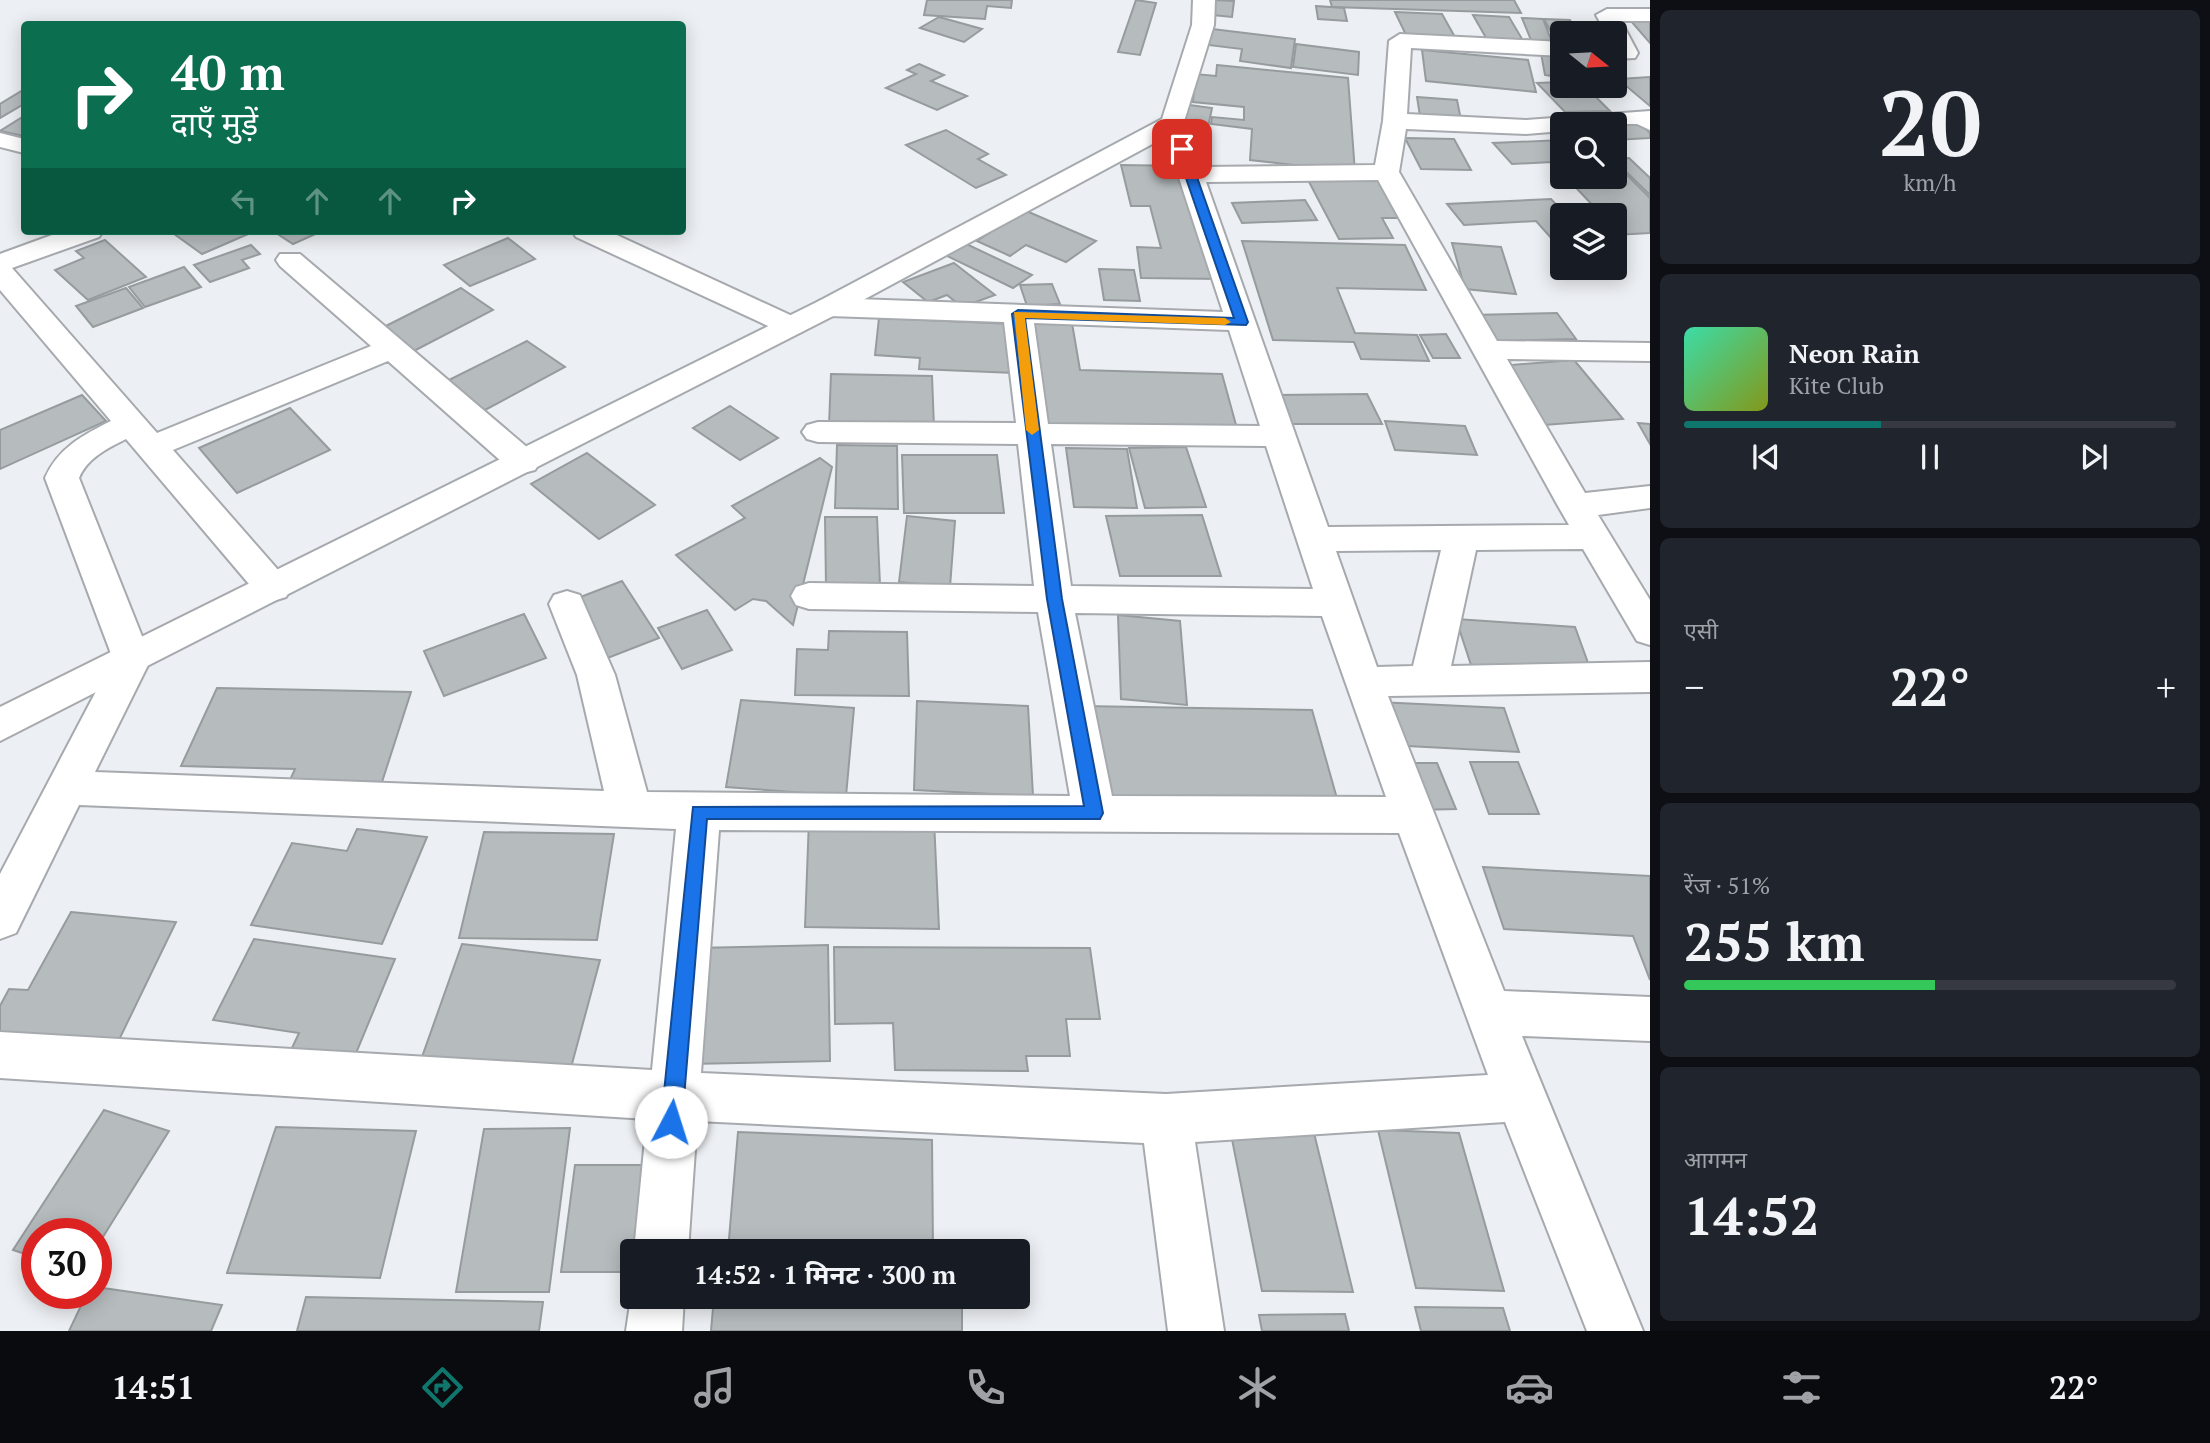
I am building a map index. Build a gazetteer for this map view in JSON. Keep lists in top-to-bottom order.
{
  "north": "right",
  "page": {
    "tile": [
      ["20", "km/h"],
      "एसी",
      ["रेंज · 51%", "255 km"],
      ["आगमन", "14:52"]
    ],
    "turn": ["40 m", "दाएँ मुड़ें"],
    "song": ["Neon Rain", "Kite Club"],
    "heat": ["−", "22°", "+"],
    "limit": "30",
    "trip": "14:52 · 1 मिनट · 300 m",
    "tabs": ["14:51", "22°"]
  }
}
